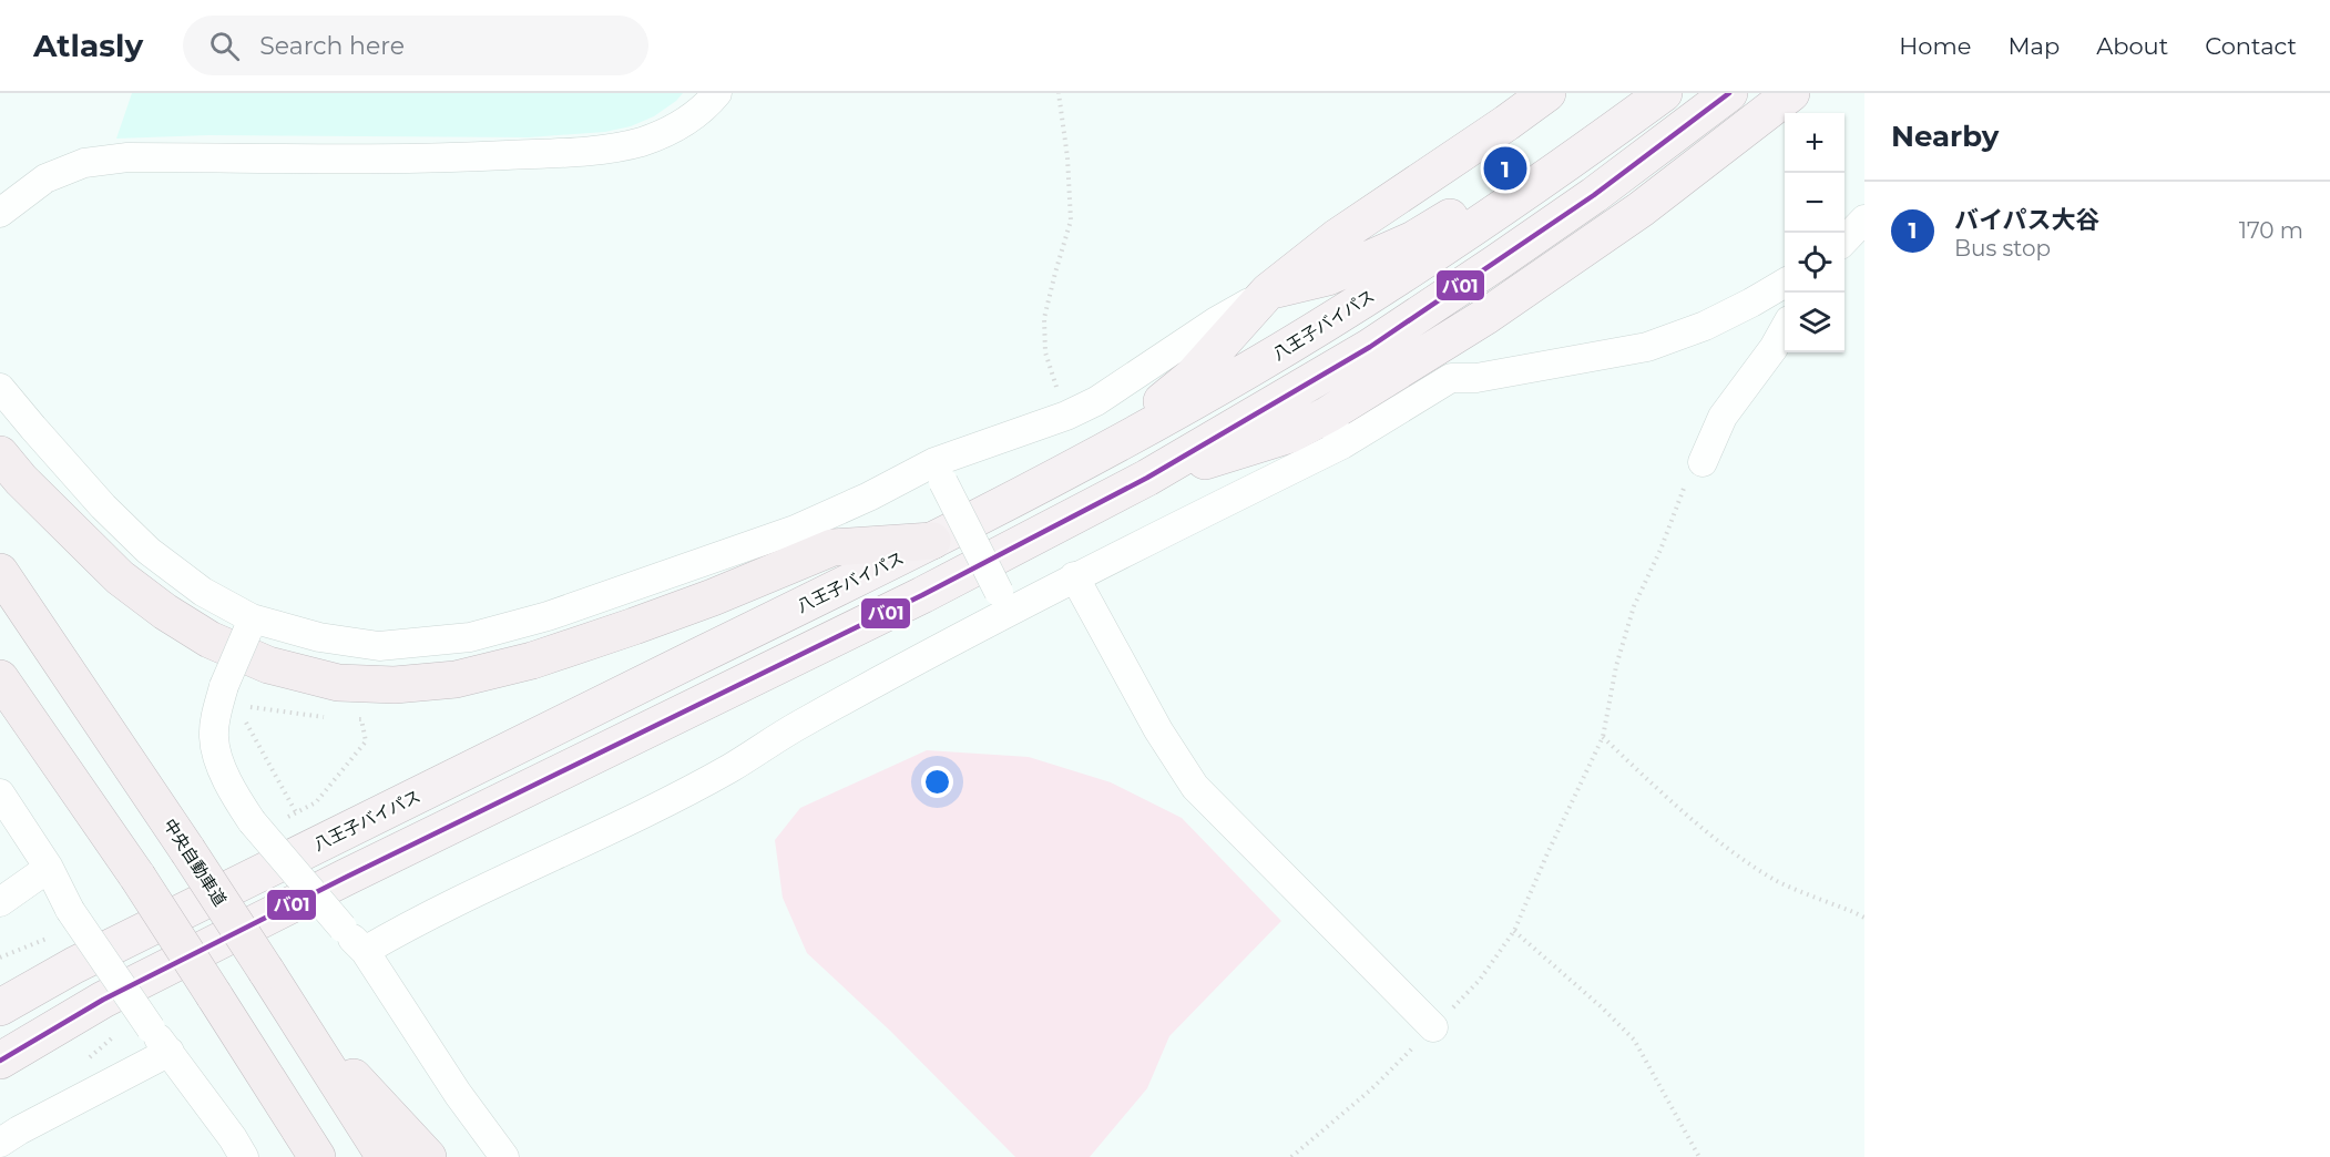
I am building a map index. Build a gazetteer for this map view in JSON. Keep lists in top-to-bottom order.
{
  "streets": {
    "highway": ["八王子バイパス", "中央自動車道"]
  },
  "lines": ["transit line バ01"],
  "page": {
    "header": "Atlasly",
    "search": "Search here",
    "nav": [
      "Home",
      "Map",
      "About",
      "Contact"
    ],
    "heading": "Nearby",
    "map_buttons": ["+", "−"],
    "pins": "1",
    "list": [
      {
        "mark": "1",
        "name": "バイパス大谷",
        "note": "Bus stop",
        "value": "170 m"
      }
    ]
  }
}
